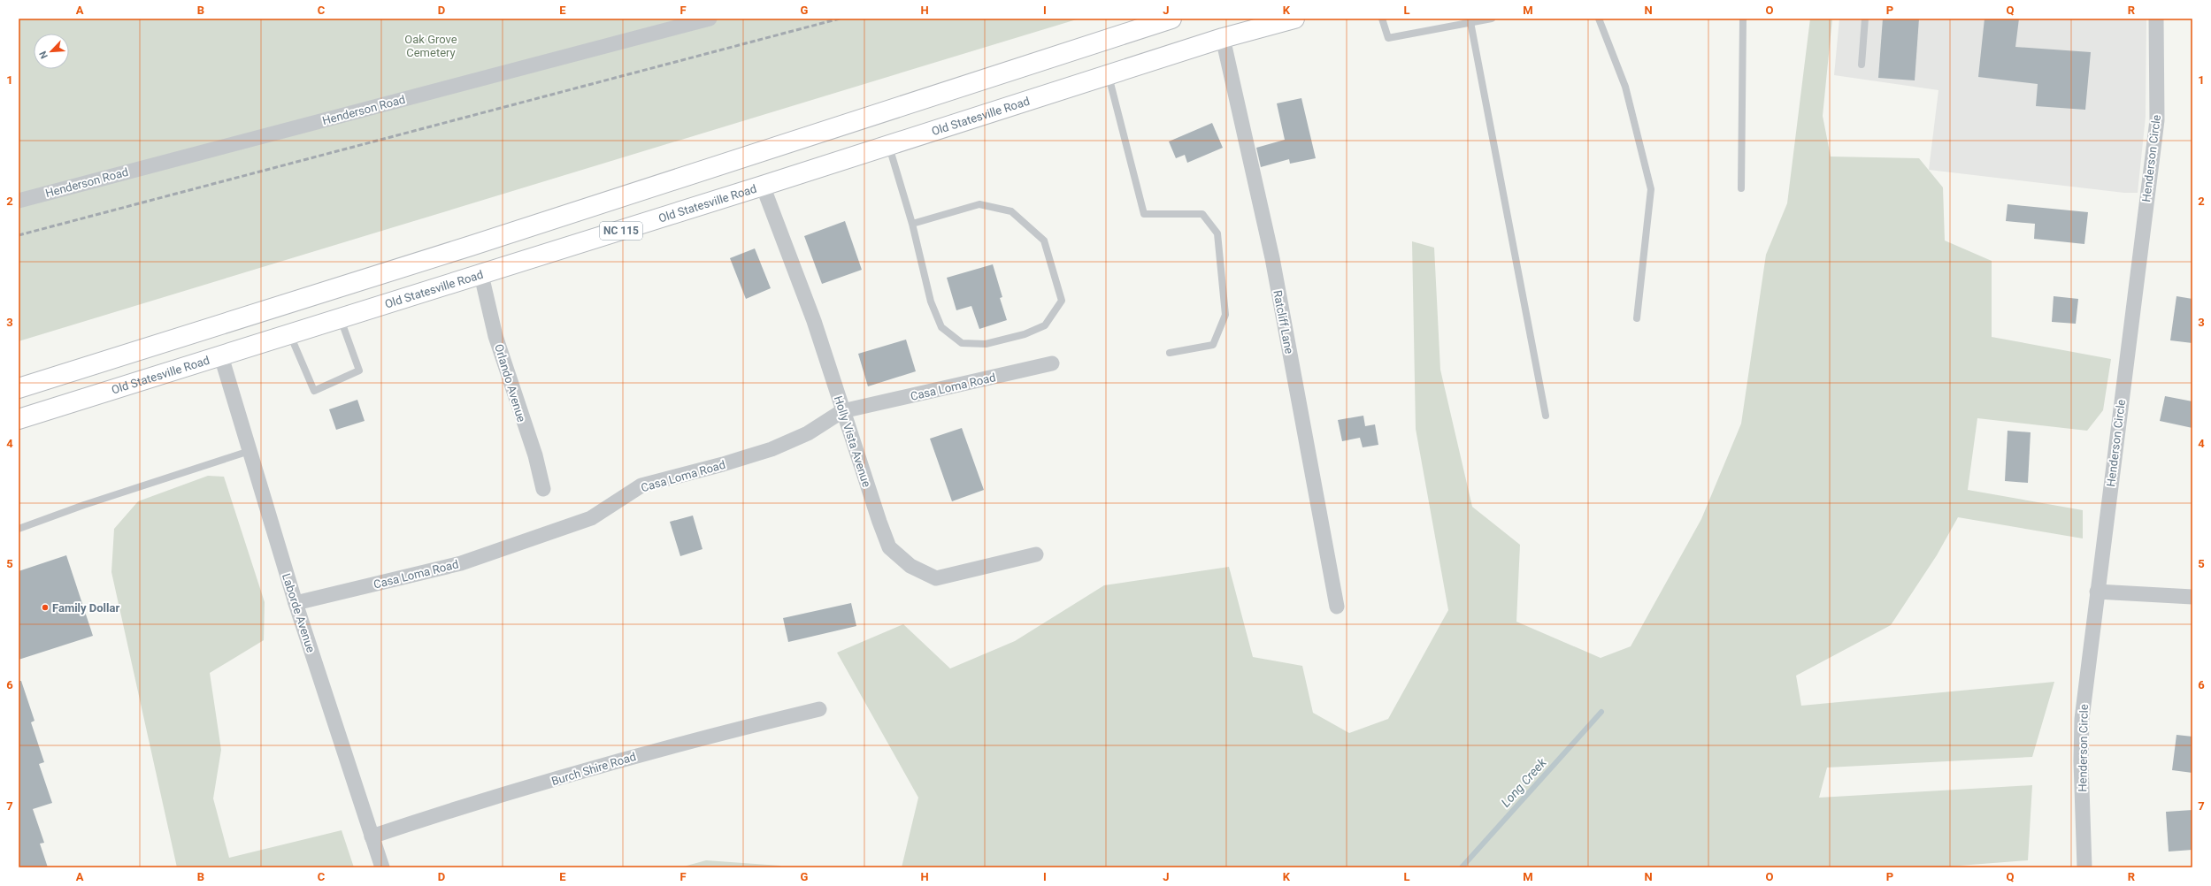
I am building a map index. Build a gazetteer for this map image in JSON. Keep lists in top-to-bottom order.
{
  "streets": {
    "main road": ["Old Statesville Road", "NC 115"],
    "street": [
      "Henderson Road",
      "Henderson Circle",
      "Ratcliff Lane",
      "Orlando Avenue",
      "Casa Loma Road",
      "Holly Vista Avenue",
      "Laborde Avenue",
      "Burch Shire Road"
    ]
  },
  "crossings": [
    ["Old Statesville Road", "Ratcliff Lane"],
    ["Old Statesville Road", "Orlando Avenue"],
    ["Old Statesville Road", "Holly Vista Avenue"],
    ["Old Statesville Road", "Laborde Avenue"],
    ["Casa Loma Road", "Holly Vista Avenue"],
    ["Casa Loma Road", "Laborde Avenue"],
    ["Laborde Avenue", "Burch Shire Road"]
  ],
  "water": ["Long Creek"],
  "parks": ["Oak Grove Cemetery"],
  "places": ["Family Dollar"],
  "north": "bottom left",
  "grid": {
    "columns": [
      "A",
      "B",
      "C",
      "D",
      "E",
      "F",
      "G",
      "H",
      "I",
      "J",
      "K",
      "L",
      "M",
      "N",
      "O",
      "P",
      "Q",
      "R"
    ],
    "rows": [
      "1",
      "2",
      "3",
      "4",
      "5",
      "6",
      "7"
    ]
  }
}
